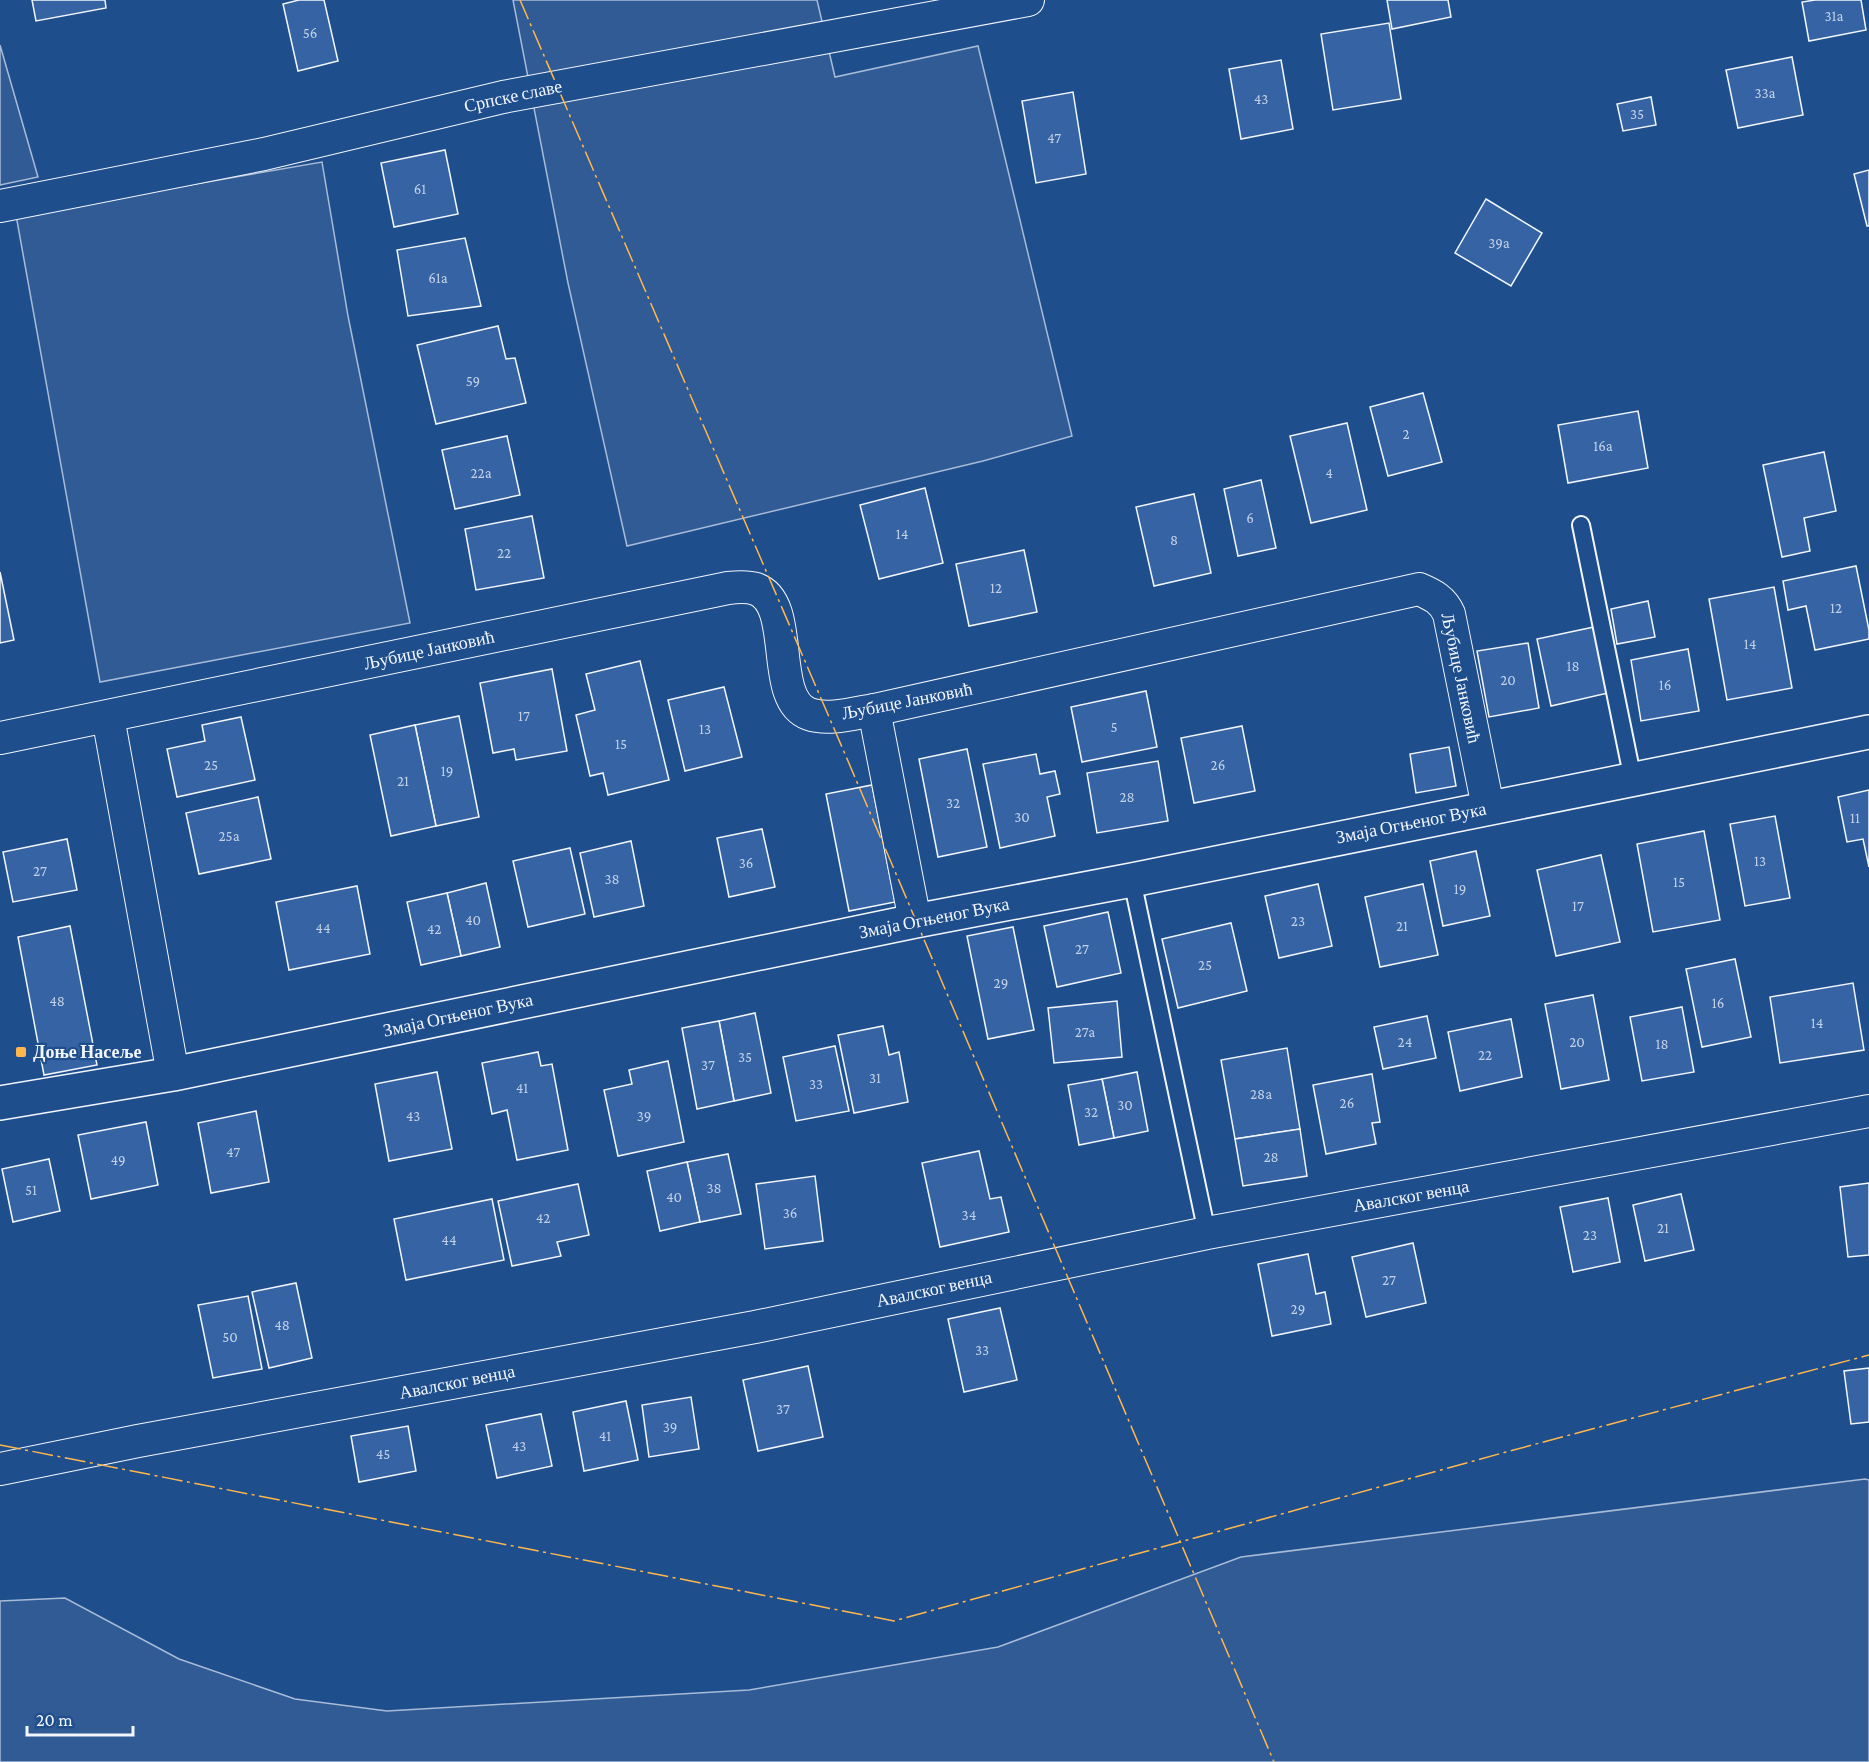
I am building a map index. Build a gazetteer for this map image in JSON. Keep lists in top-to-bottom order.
{
  "streets": {
    "street": [
      "Српске славе",
      "Љубице Јанковић",
      "Змаја Огњеног Вука",
      "Авалског венца"
    ]
  },
  "crossings": [
    ["Љубице Јанковић", "Змаја Огњеног Вука"]
  ],
  "places": {
    "transit": ["Доње Насеље"]
  },
  "house_numbers": [
    "31a",
    "56",
    "33a",
    "43",
    "35",
    "47",
    "61",
    "39a",
    "61a",
    "59",
    "2",
    "16a",
    "22a",
    "4",
    "6",
    "14",
    "8",
    "22",
    "12",
    "12",
    "14",
    "18",
    "20",
    "16",
    "17",
    "5",
    "13",
    "15",
    "25",
    "26",
    "19",
    "21",
    "28",
    "32",
    "30",
    "11",
    "25a",
    "13",
    "36",
    "27",
    "38",
    "15",
    "19",
    "17",
    "40",
    "23",
    "21",
    "44",
    "42",
    "27",
    "25",
    "29",
    "48",
    "16",
    "14",
    "27a",
    "24",
    "20",
    "18",
    "22",
    "35",
    "37",
    "31",
    "33",
    "41",
    "28a",
    "26",
    "30",
    "32",
    "43",
    "39",
    "47",
    "28",
    "49",
    "38",
    "51",
    "40",
    "36",
    "34",
    "42",
    "21",
    "23",
    "44",
    "27",
    "29",
    "48",
    "50",
    "33",
    "37",
    "39",
    "41",
    "43",
    "45"
  ],
  "scale_bar": "20 m"
}
